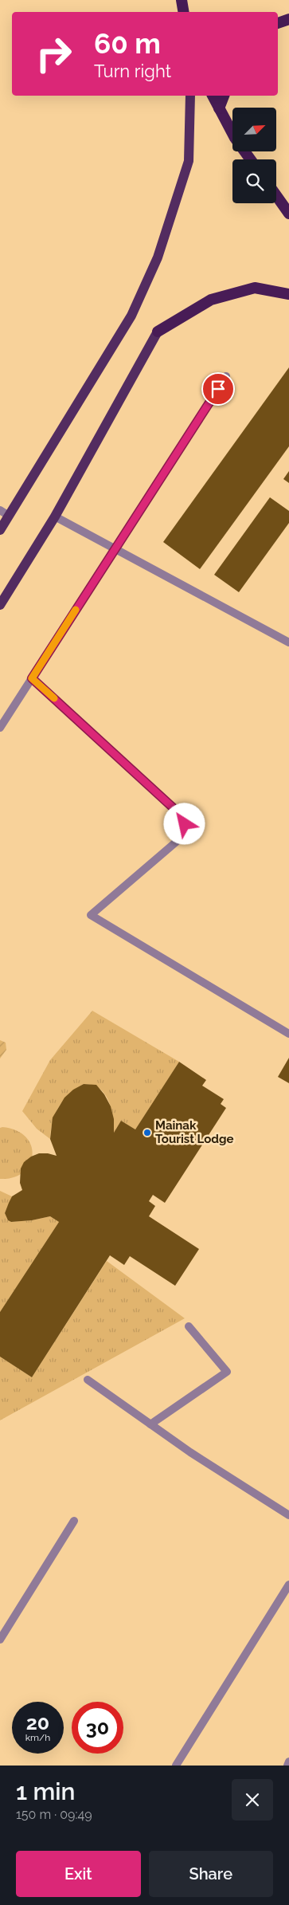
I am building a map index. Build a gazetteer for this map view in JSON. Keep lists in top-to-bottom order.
{
  "places": ["Mainak Tourist Lodge"],
  "north": "top right",
  "page": {
    "turn": ["60 m", "Turn right"],
    "speed": "20 km/h",
    "limit": "30",
    "heading": ["1 min", "150 m · 09:49"],
    "buttons": ["Exit", "Share"]
  }
}
